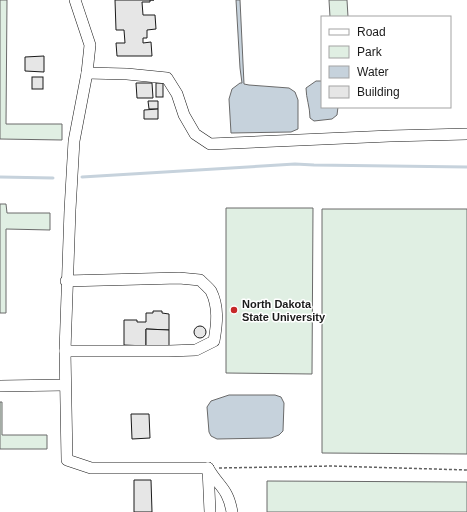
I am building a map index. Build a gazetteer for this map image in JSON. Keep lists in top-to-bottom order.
{
  "places": ["North Dakota State University"],
  "legend": [
    "Road",
    "Park",
    "Water",
    "Building"
  ]
}
